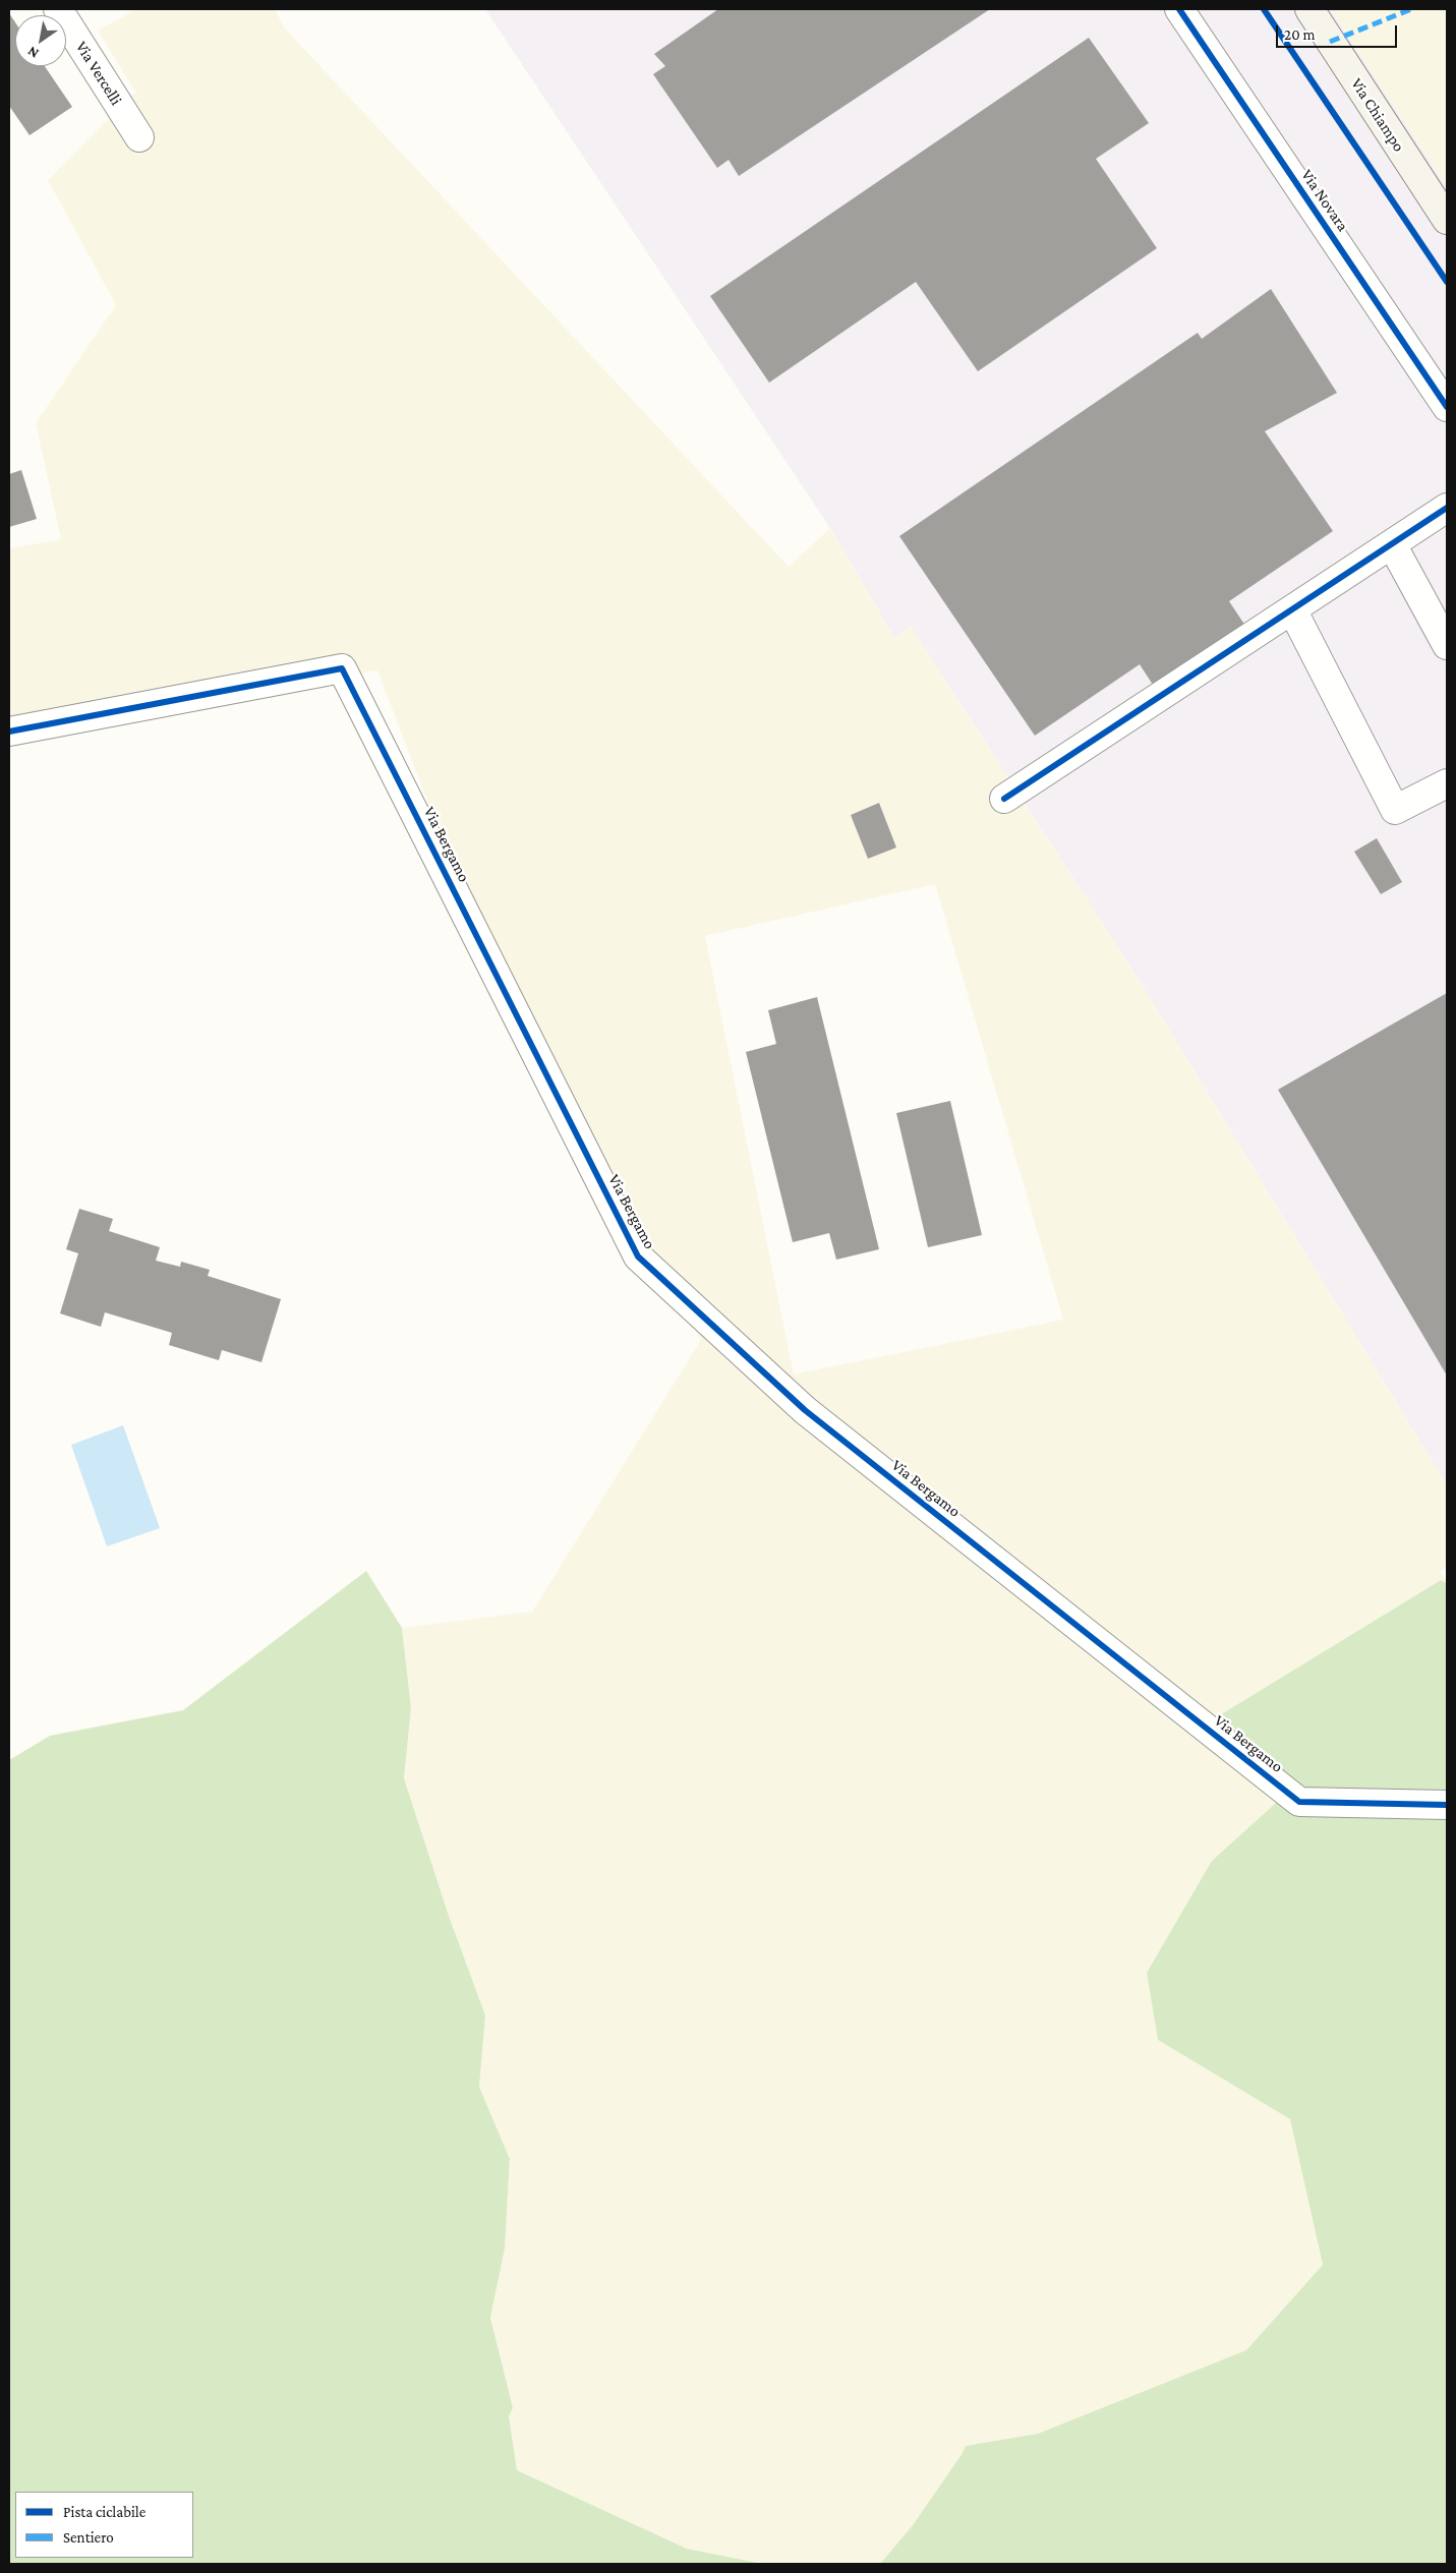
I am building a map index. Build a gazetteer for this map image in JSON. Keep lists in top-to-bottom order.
{
  "streets": {
    "main road": ["Via Chiampo"],
    "street": ["Via Vercelli", "Via Novara", "Via Bergamo"]
  },
  "legend": ["Pista ciclabile", "Sentiero"],
  "scale_bar": "20 m",
  "north": "bottom left"
}
